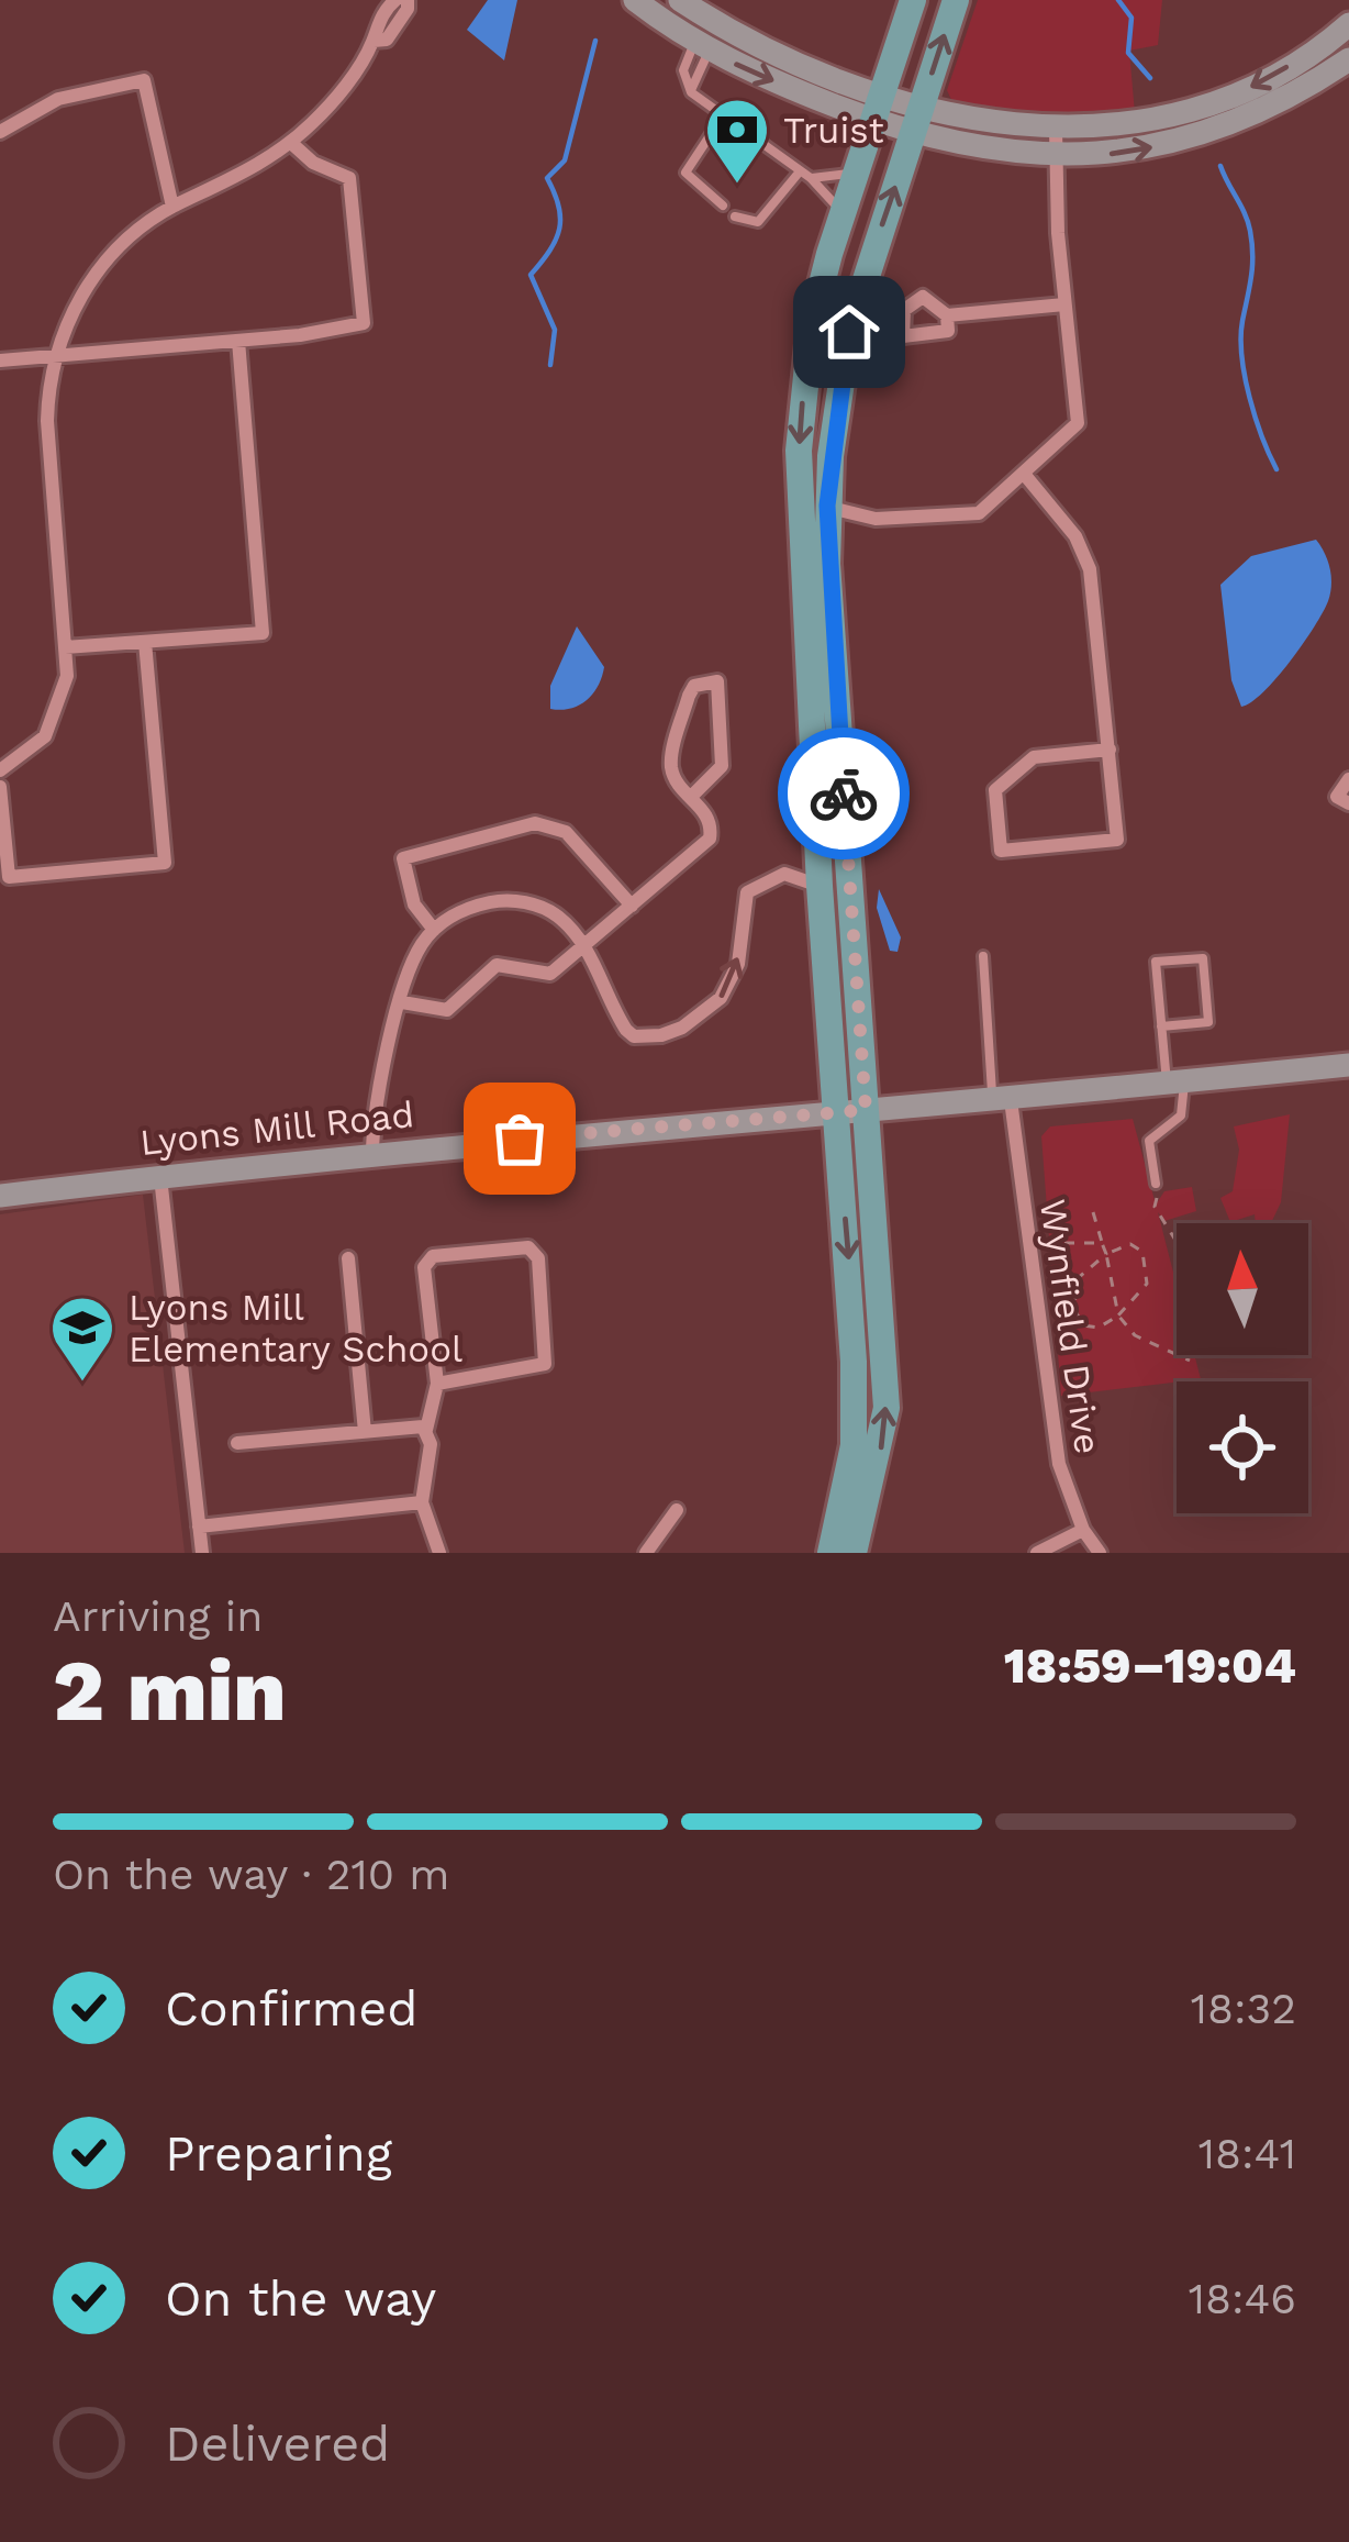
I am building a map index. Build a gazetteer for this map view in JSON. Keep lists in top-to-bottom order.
{
  "streets": {
    "main road": ["Lyons Mill Road"],
    "street": ["Wynfield Drive"]
  },
  "crossings": [
    ["Lyons Mill Road", "Wynfield Drive"]
  ],
  "places": {
    "bank": ["Truist"],
    "school or university": ["Lyons Mill Elementary School"]
  },
  "north": "top",
  "page": {
    "heading": ["2 min", "Arriving in", "18:59–19:04"],
    "bar": "On the way · 210 m",
    "list": [
      ["Confirmed", "18:32"],
      ["Preparing", "18:41"],
      ["On the way", "18:46"],
      "Delivered"
    ]
  }
}
